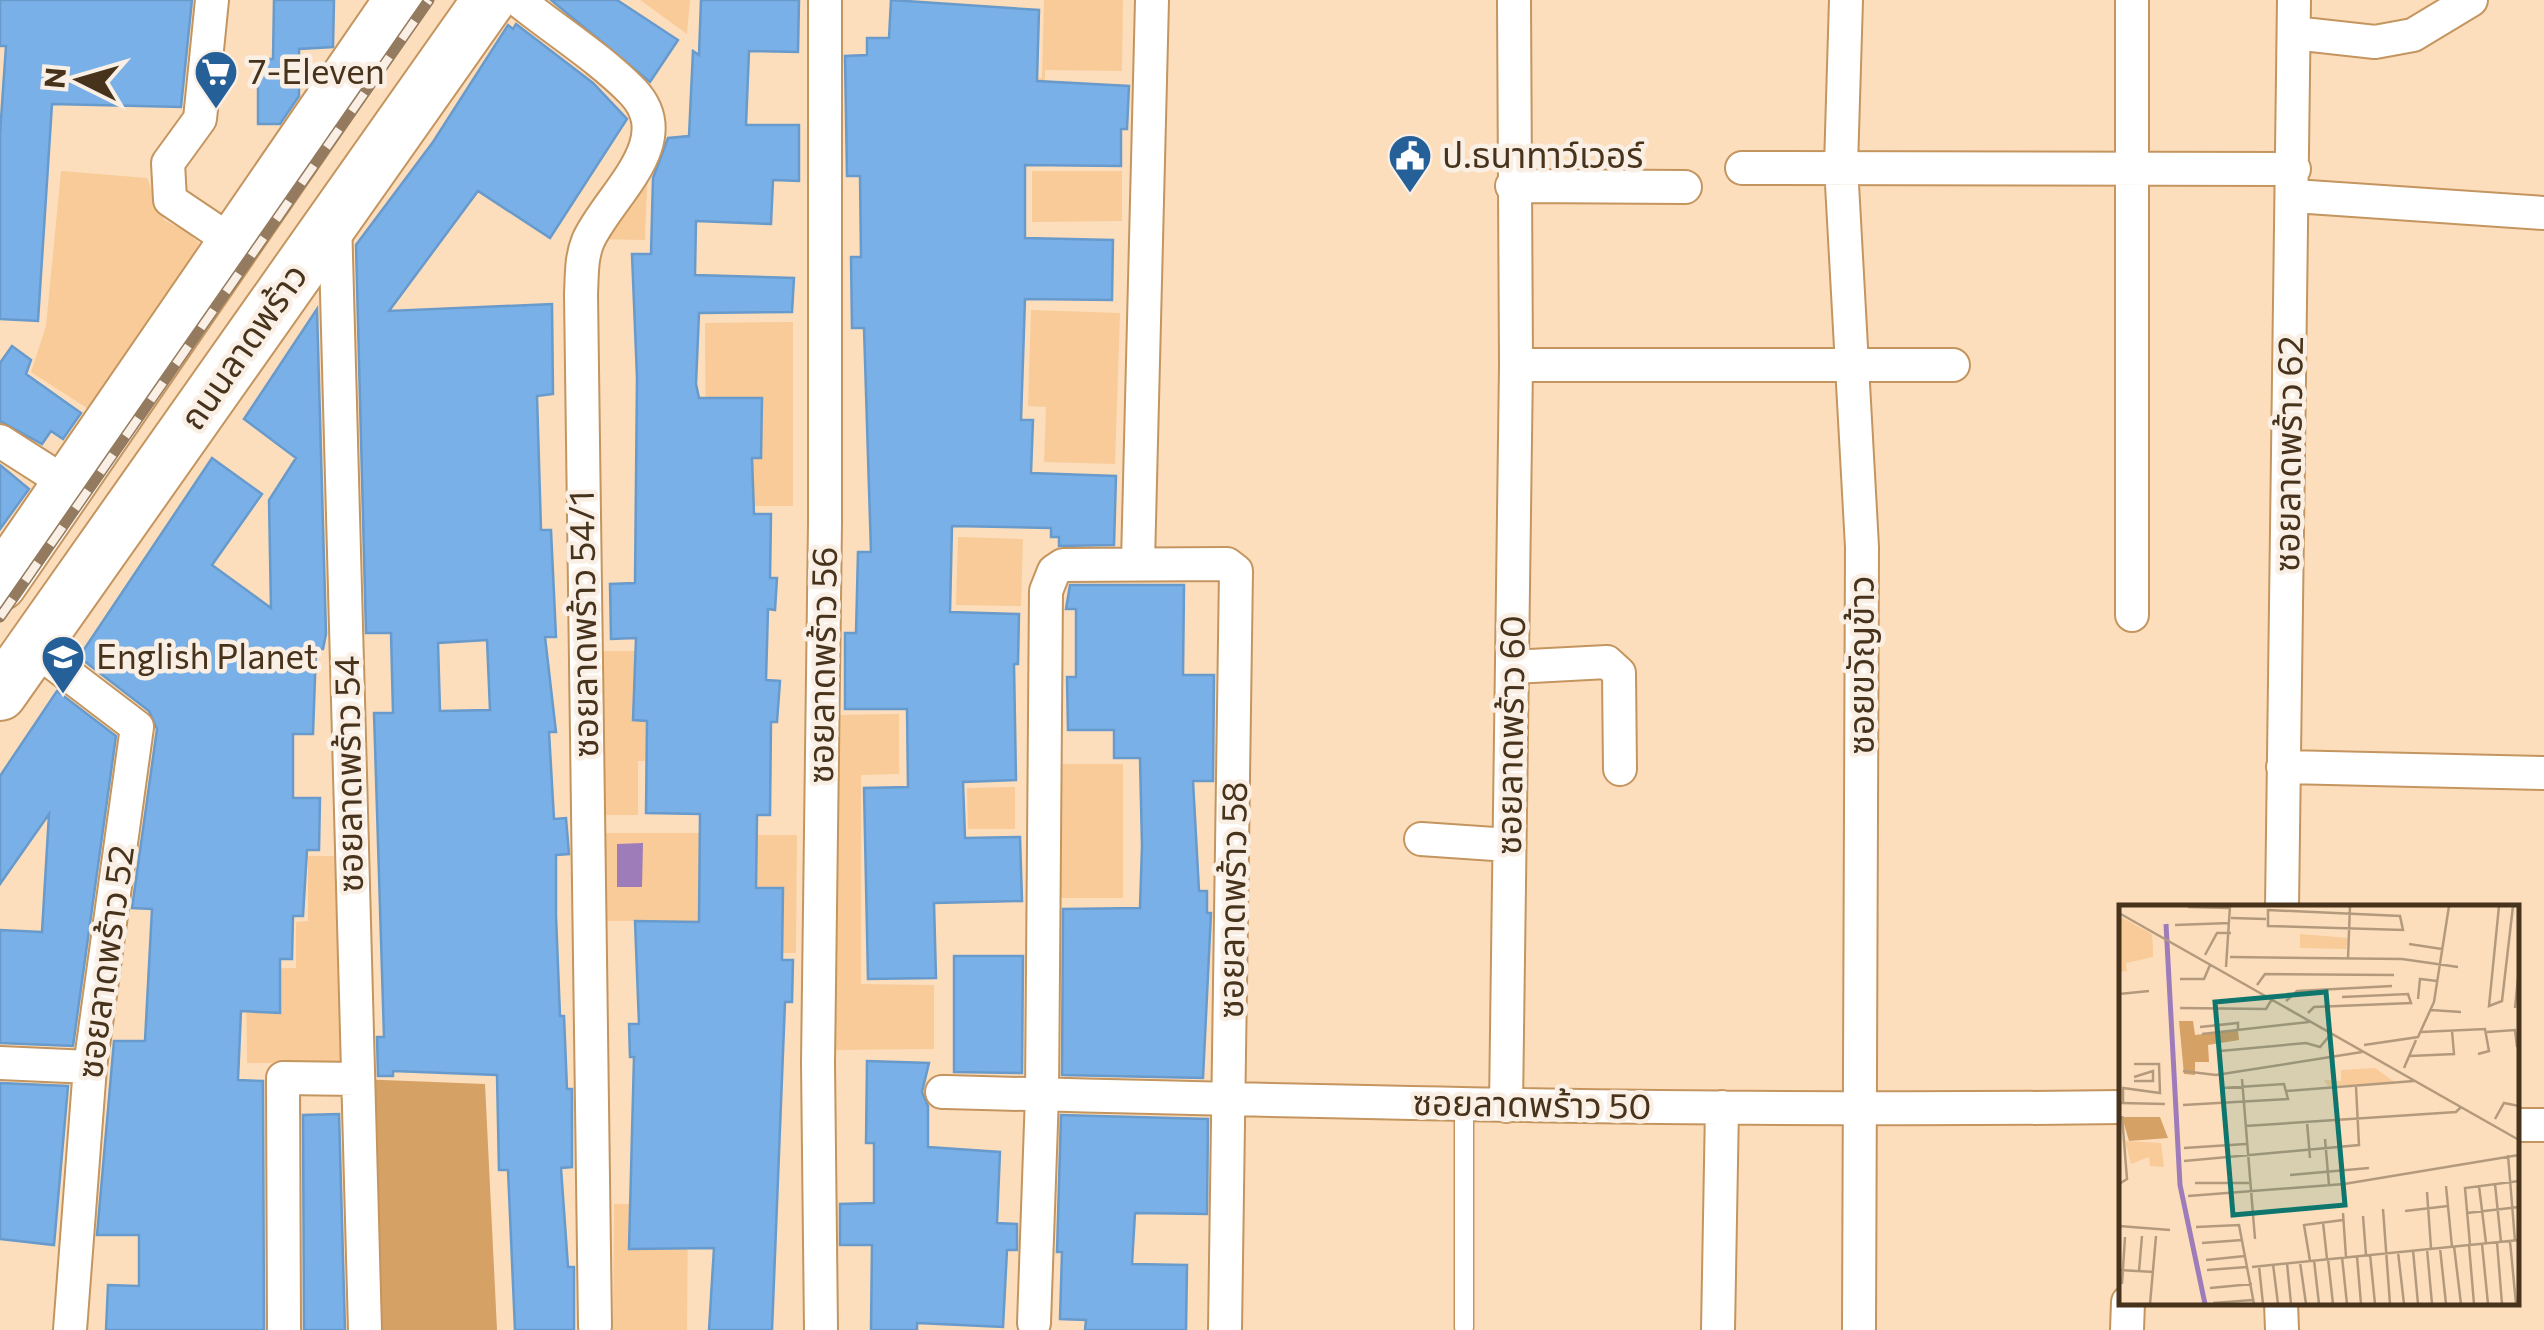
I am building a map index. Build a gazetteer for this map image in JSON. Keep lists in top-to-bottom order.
{
  "streets": {
    "main road": ["ถนนลาดพร้าว"],
    "street": [
      "ซอยลาดพร้าว 62",
      "ซอยลาดพร้าว 54/1",
      "ซอยลาดพร้าว 56",
      "ซอยขวัญข้าว",
      "ซอยลาดพร้าว 60",
      "ซอยลาดพร้าว 54",
      "ซอยลาดพร้าว 58",
      "ซอยลาดพร้าว 52",
      "ซอยลาดพร้าว 50"
    ]
  },
  "crossings": [
    ["ถนนลาดพร้าว", "ซอยลาดพร้าว 54"],
    ["ถนนลาดพร้าว", "ซอยลาดพร้าว 52"],
    ["ซอยขวัญข้าว", "ซอยลาดพร้าว 50"],
    ["ซอยลาดพร้าว 60", "ซอยลาดพร้าว 50"],
    ["ซอยลาดพร้าว 58", "ซอยลาดพร้าว 50"]
  ],
  "places": {
    "supermarket": ["7-Eleven"],
    "public building": ["ป.ธนาทาว์เวอร์"],
    "school or university": ["English Planet"]
  },
  "north": "left"
}
